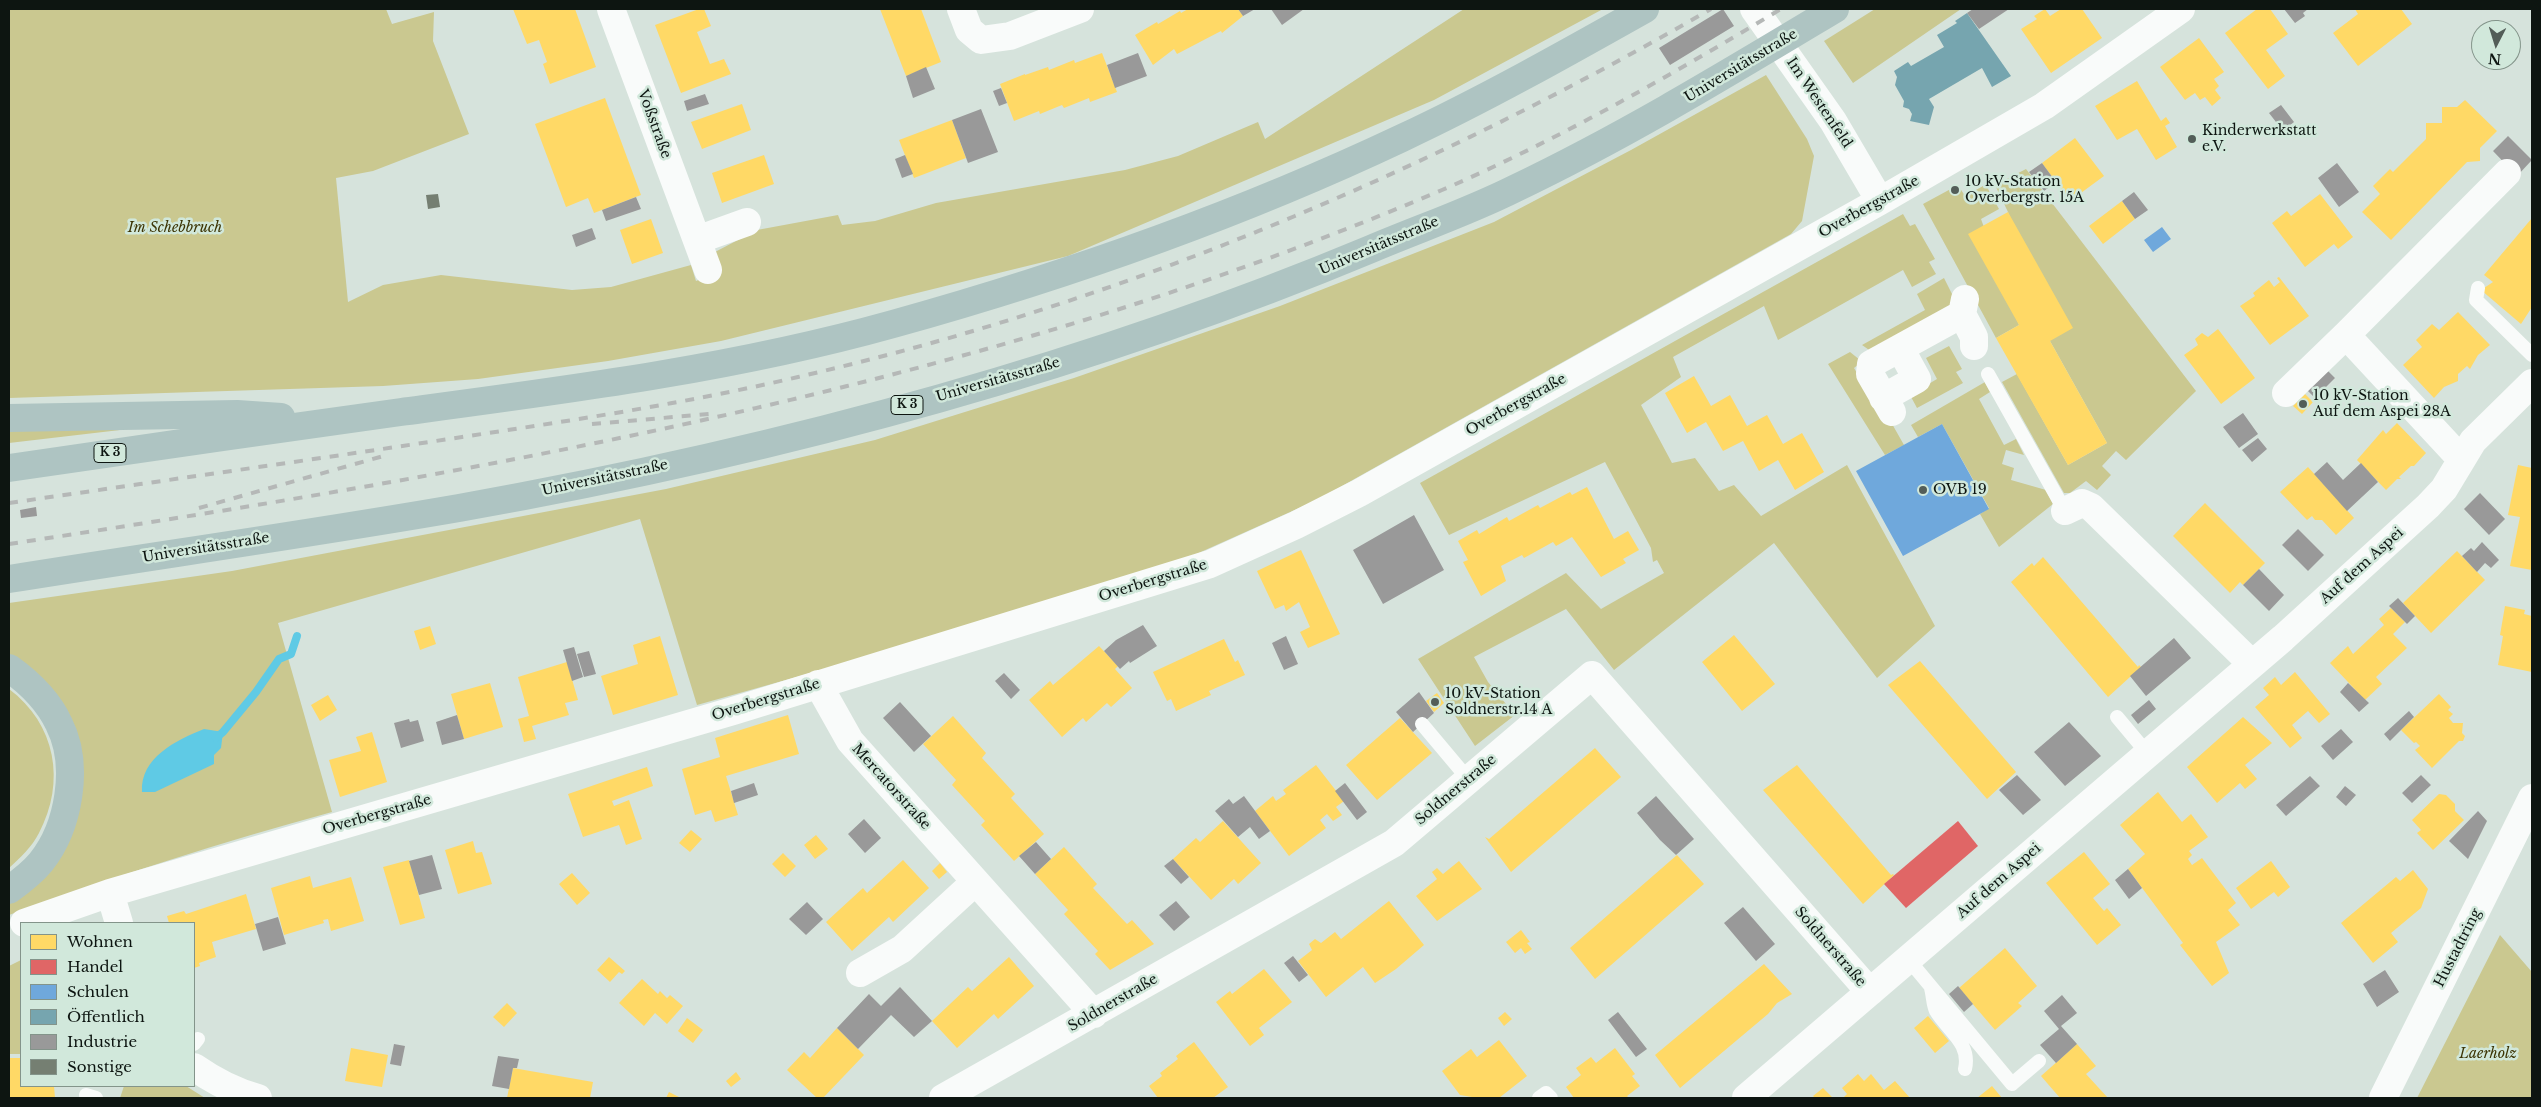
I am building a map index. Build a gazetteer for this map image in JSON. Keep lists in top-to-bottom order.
{
  "streets": {
    "highway": ["Universitätsstraße", "K 3"],
    "street": [
      "Im Westenfeld",
      "Voßstraße",
      "Overbergstraße",
      "Auf dem Aspei",
      "Mercatorstraße",
      "Soldnerstraße",
      "Hustadtring"
    ]
  },
  "crossings": [
    ["Im Westenfeld", "Overbergstraße"],
    ["Overbergstraße", "Mercatorstraße"],
    ["Auf dem Aspei", "Soldnerstraße"],
    ["Mercatorstraße", "Soldnerstraße"]
  ],
  "parks": ["Im Schebbruch", "Laerholz"],
  "places": [
    "Kinderwerkstatt e.V.",
    "10 kV-Station Overbergstr. 15A",
    "10 kV-Station Auf dem Aspei 28A",
    "OVB 19",
    "10 kV-Station Soldnerstr.14 A"
  ],
  "legend": [
    "Wohnen",
    "Handel",
    "Schulen",
    "Öffentlich",
    "Industrie",
    "Sonstige"
  ],
  "north": "bottom"
}
